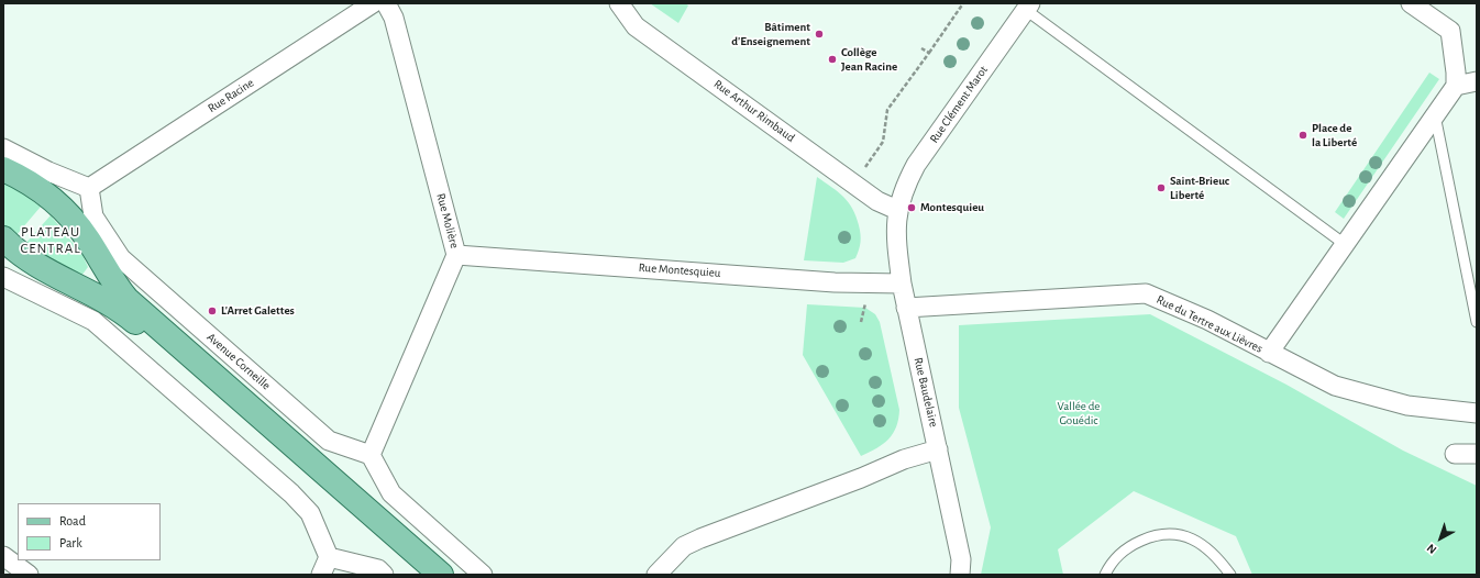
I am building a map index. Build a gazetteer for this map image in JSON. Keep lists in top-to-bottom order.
{
  "streets": {
    "street": [
      "Rue Racine",
      "Rue Clément Marot",
      "Rue Arthur Rimbaud",
      "Rue Molière",
      "Rue Montesquieu",
      "Rue du Tertre aux Lièvres",
      "Avenue Corneille",
      "Rue Baudelaire"
    ]
  },
  "crossings": [
    ["Rue Racine", "Avenue Corneille"],
    ["Rue Clément Marot", "Rue Arthur Rimbaud"],
    ["Rue Clément Marot", "Rue Baudelaire"],
    ["Rue Arthur Rimbaud", "Rue Baudelaire"],
    ["Rue Molière", "Rue Montesquieu"],
    ["Rue Molière", "Avenue Corneille"],
    ["Rue Montesquieu", "Rue Baudelaire"],
    ["Rue du Tertre aux Lièvres", "Rue Baudelaire"]
  ],
  "districts": ["PLATEAU CENTRAL"],
  "parks": ["Vallée de Gouédic"],
  "places": [
    "Bâtiment d'Enseignement",
    "Collège Jean Racine",
    "Place de la Liberté",
    "Saint-Brieuc Liberté",
    "Montesquieu",
    "L'Arret Galettes"
  ],
  "legend": ["Road", "Park"],
  "north": "bottom left"
}
